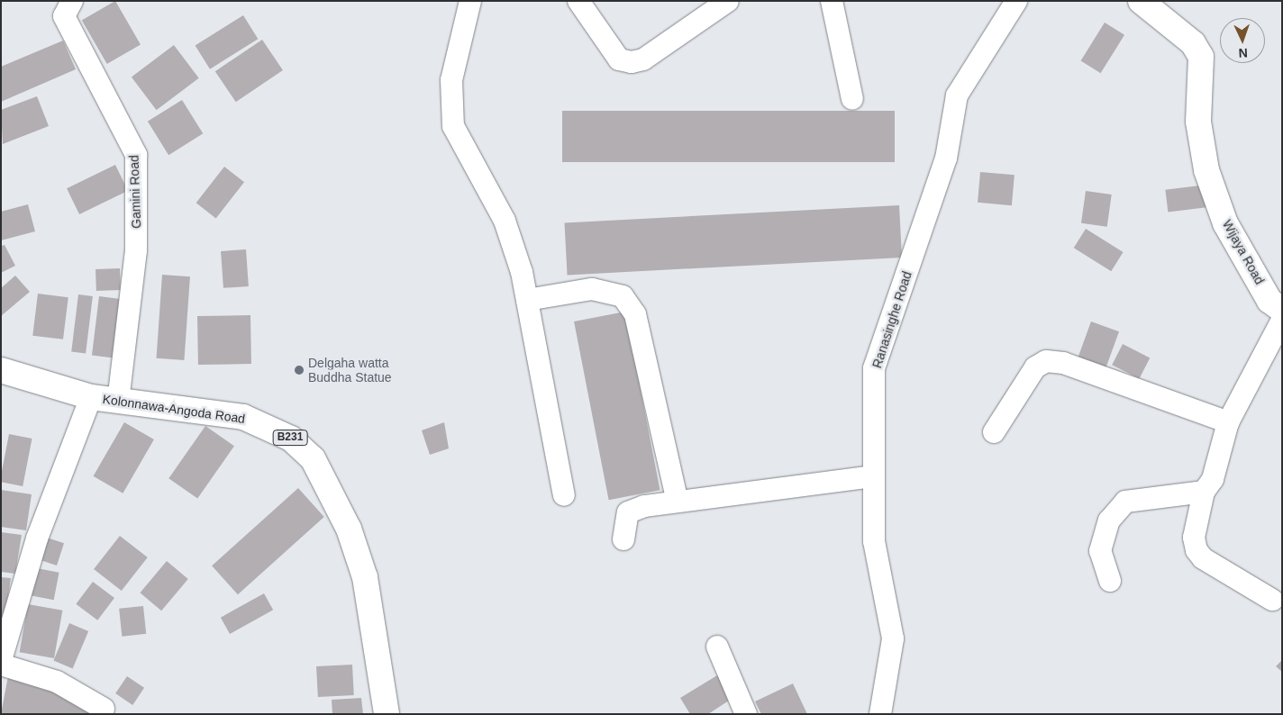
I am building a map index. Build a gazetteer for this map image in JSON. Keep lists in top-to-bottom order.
{
  "streets": {
    "main road": ["Wijaya Road", "Kolonnawa-Angoda Road", "B231"],
    "street": ["Gamini Road", "Ranasinghe Road"]
  },
  "crossings": [
    ["Gamini Road", "Kolonnawa-Angoda Road"]
  ],
  "places": ["Delgaha watta Buddha Statue"],
  "north": "bottom"
}
